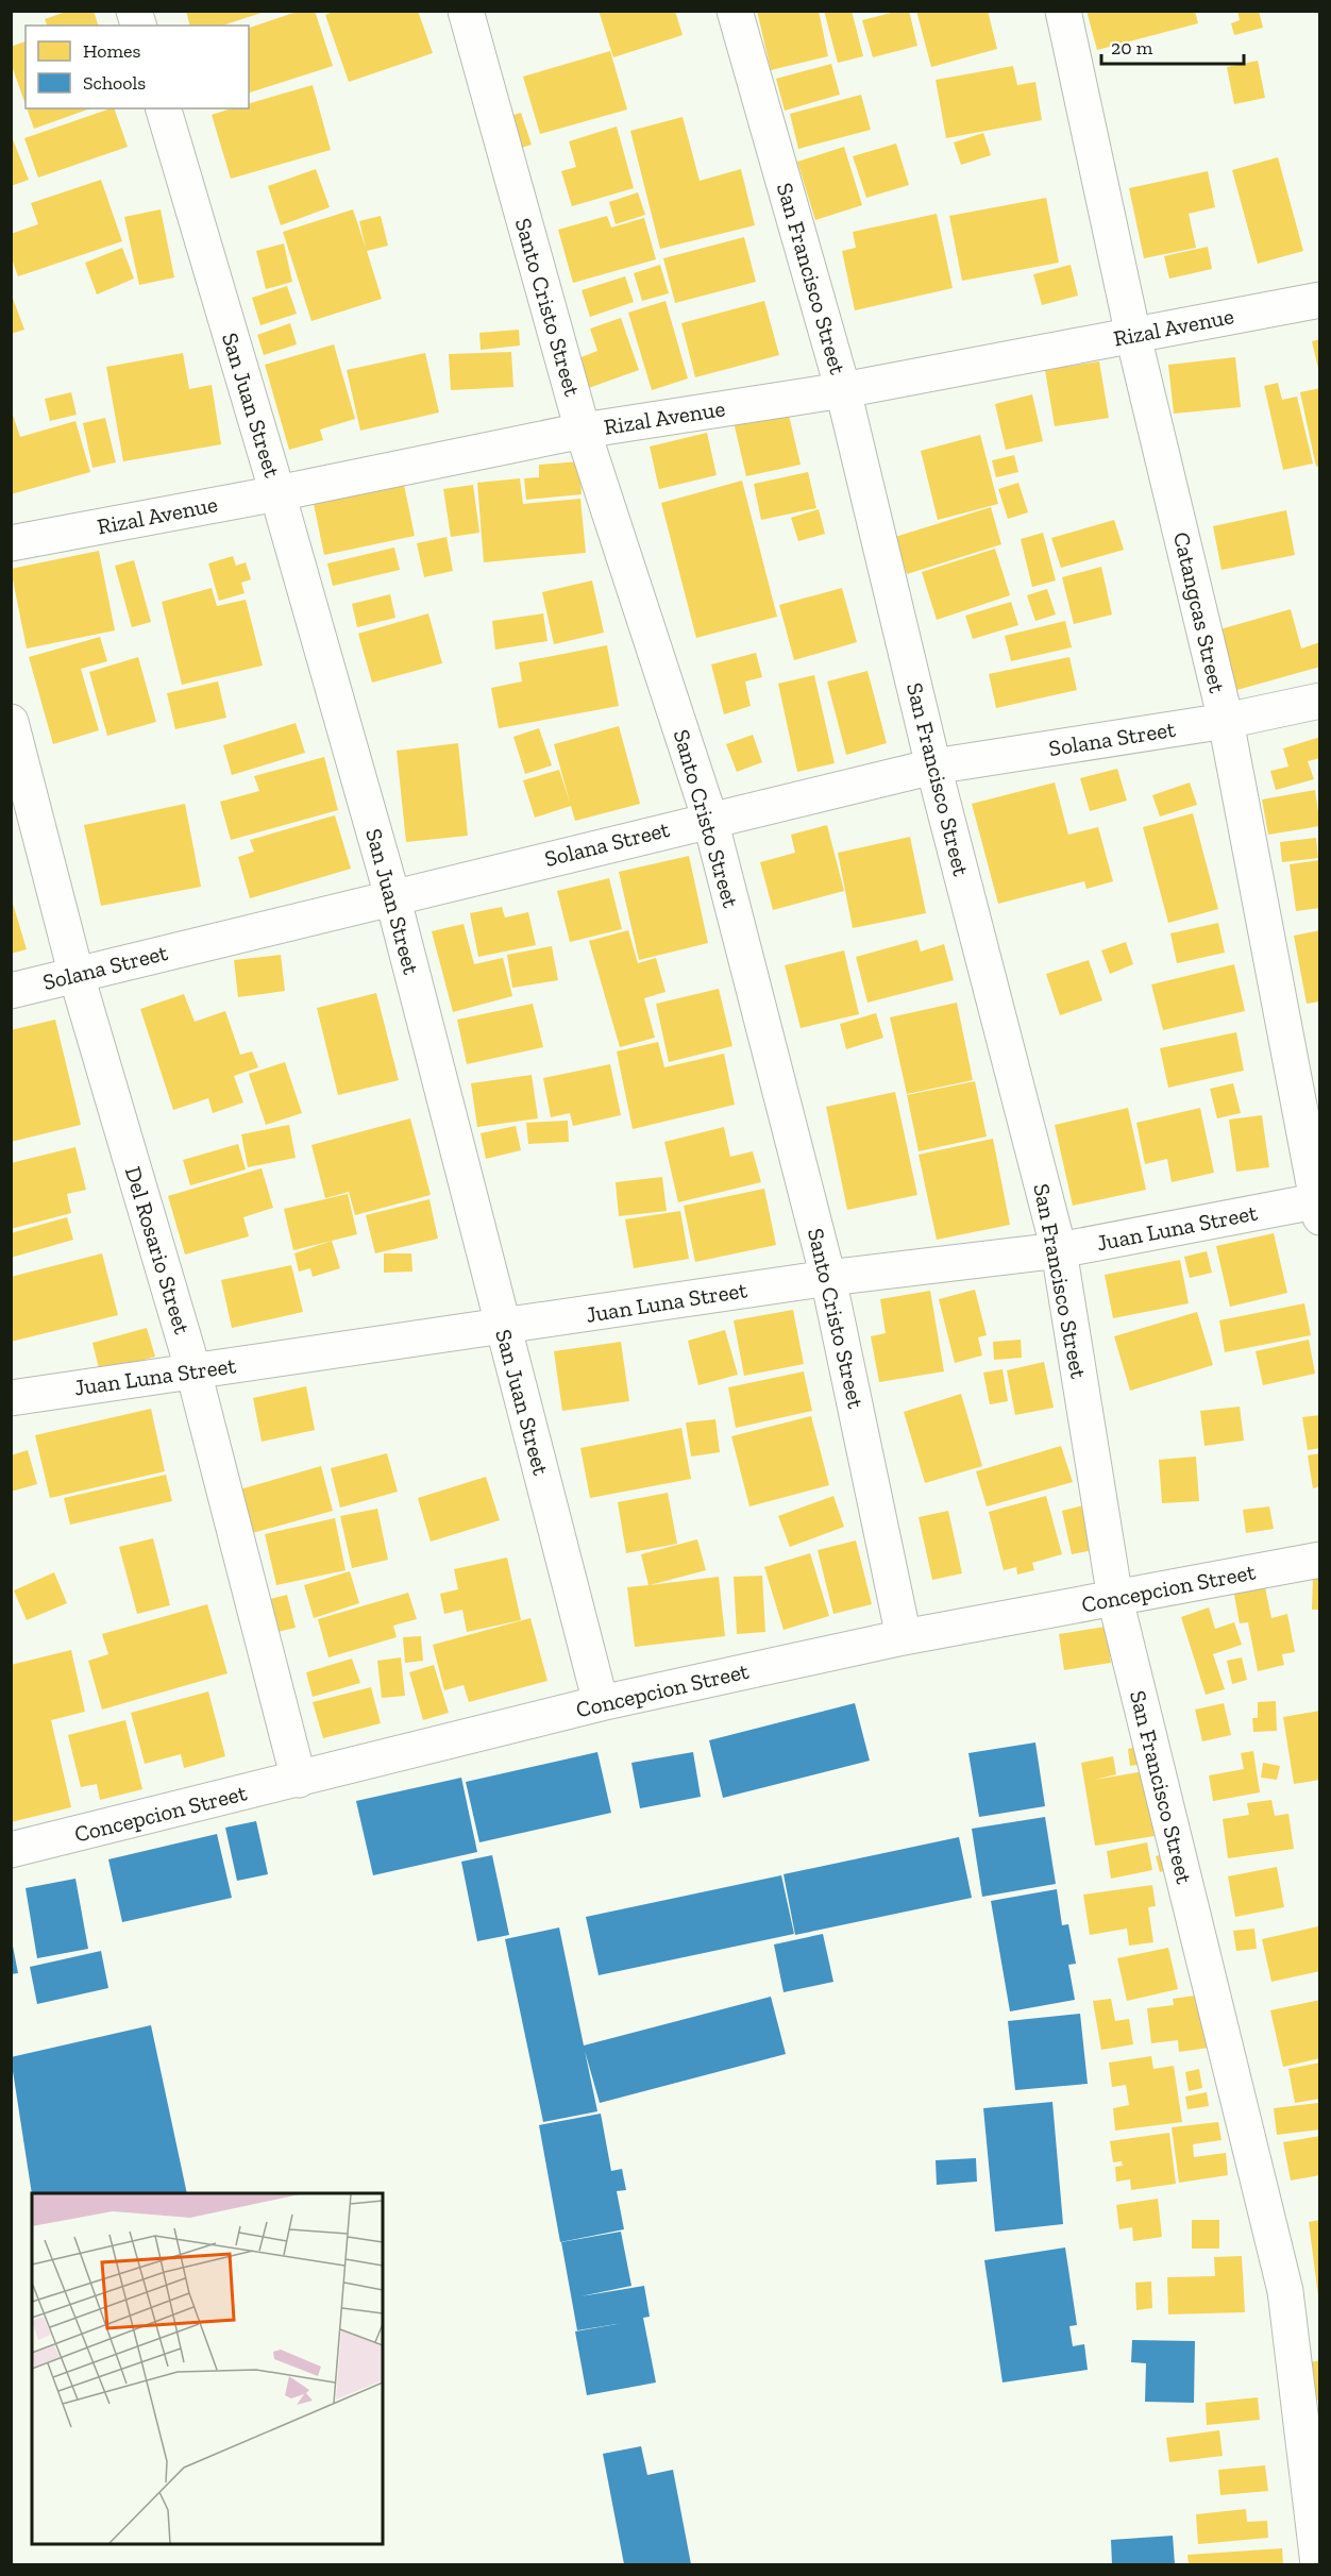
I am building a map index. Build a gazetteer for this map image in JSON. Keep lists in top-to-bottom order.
{
  "streets": {
    "street": [
      "San Francisco Street",
      "Santo Cristo Street",
      "Rizal Avenue",
      "San Juan Street",
      "Catangcas Street",
      "Solana Street",
      "Juan Luna Street",
      "Del Rosario Street",
      "Concepcion Street"
    ]
  },
  "crossings": [
    ["San Francisco Street", "Rizal Avenue"],
    ["San Francisco Street", "Solana Street"],
    ["San Francisco Street", "Juan Luna Street"],
    ["San Francisco Street", "Concepcion Street"],
    ["Santo Cristo Street", "Rizal Avenue"],
    ["Santo Cristo Street", "Solana Street"],
    ["Santo Cristo Street", "Juan Luna Street"],
    ["Santo Cristo Street", "Concepcion Street"],
    ["Rizal Avenue", "San Juan Street"],
    ["Rizal Avenue", "Catangcas Street"],
    ["San Juan Street", "Solana Street"],
    ["San Juan Street", "Juan Luna Street"],
    ["San Juan Street", "Concepcion Street"],
    ["Catangcas Street", "Solana Street"],
    ["Catangcas Street", "Juan Luna Street"],
    ["Solana Street", "Del Rosario Street"],
    ["Juan Luna Street", "Del Rosario Street"],
    ["Del Rosario Street", "Concepcion Street"]
  ],
  "legend": ["Homes", "Schools"],
  "scale_bar": "20 m"
}
